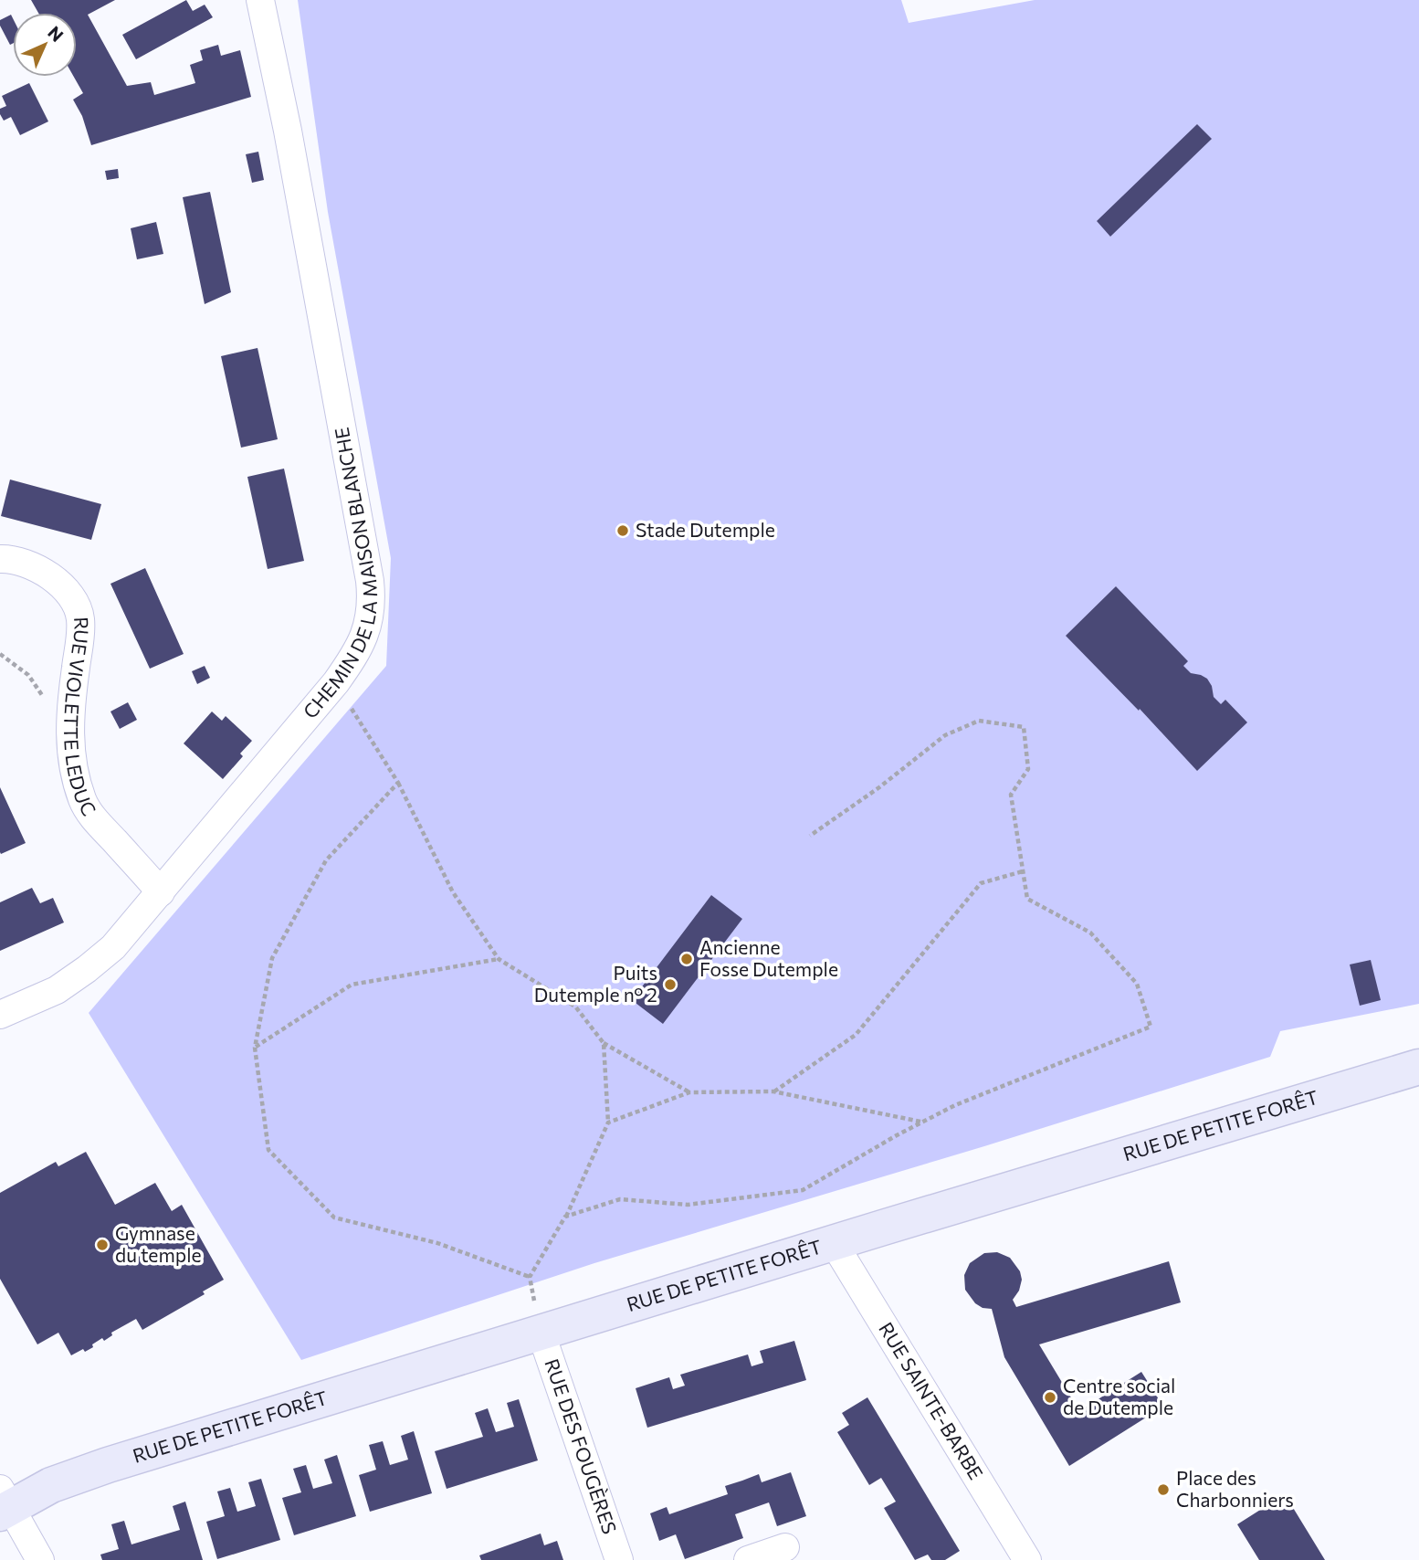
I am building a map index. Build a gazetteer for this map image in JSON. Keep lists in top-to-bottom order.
{
  "streets": {
    "main road": ["RUE DE PETITE FORÊT"],
    "street": [
      "CHEMIN DE LA MAISON BLANCHE",
      "RUE VIOLETTE LEDUC",
      "RUE SAINTE-BARBE",
      "RUE DES FOUGÈRES"
    ]
  },
  "crossings": [
    ["CHEMIN DE LA MAISON BLANCHE", "RUE VIOLETTE LEDUC"],
    ["RUE DE PETITE FORÊT", "RUE SAINTE-BARBE"],
    ["RUE DE PETITE FORÊT", "RUE DES FOUGÈRES"]
  ],
  "places": [
    "Stade Dutemple",
    "Ancienne Fosse Dutemple",
    "Puits Dutemple n° 2",
    "Gymnase du temple",
    "Centre social de Dutemple",
    "Place des Charbonniers"
  ],
  "north": "top right"
}
